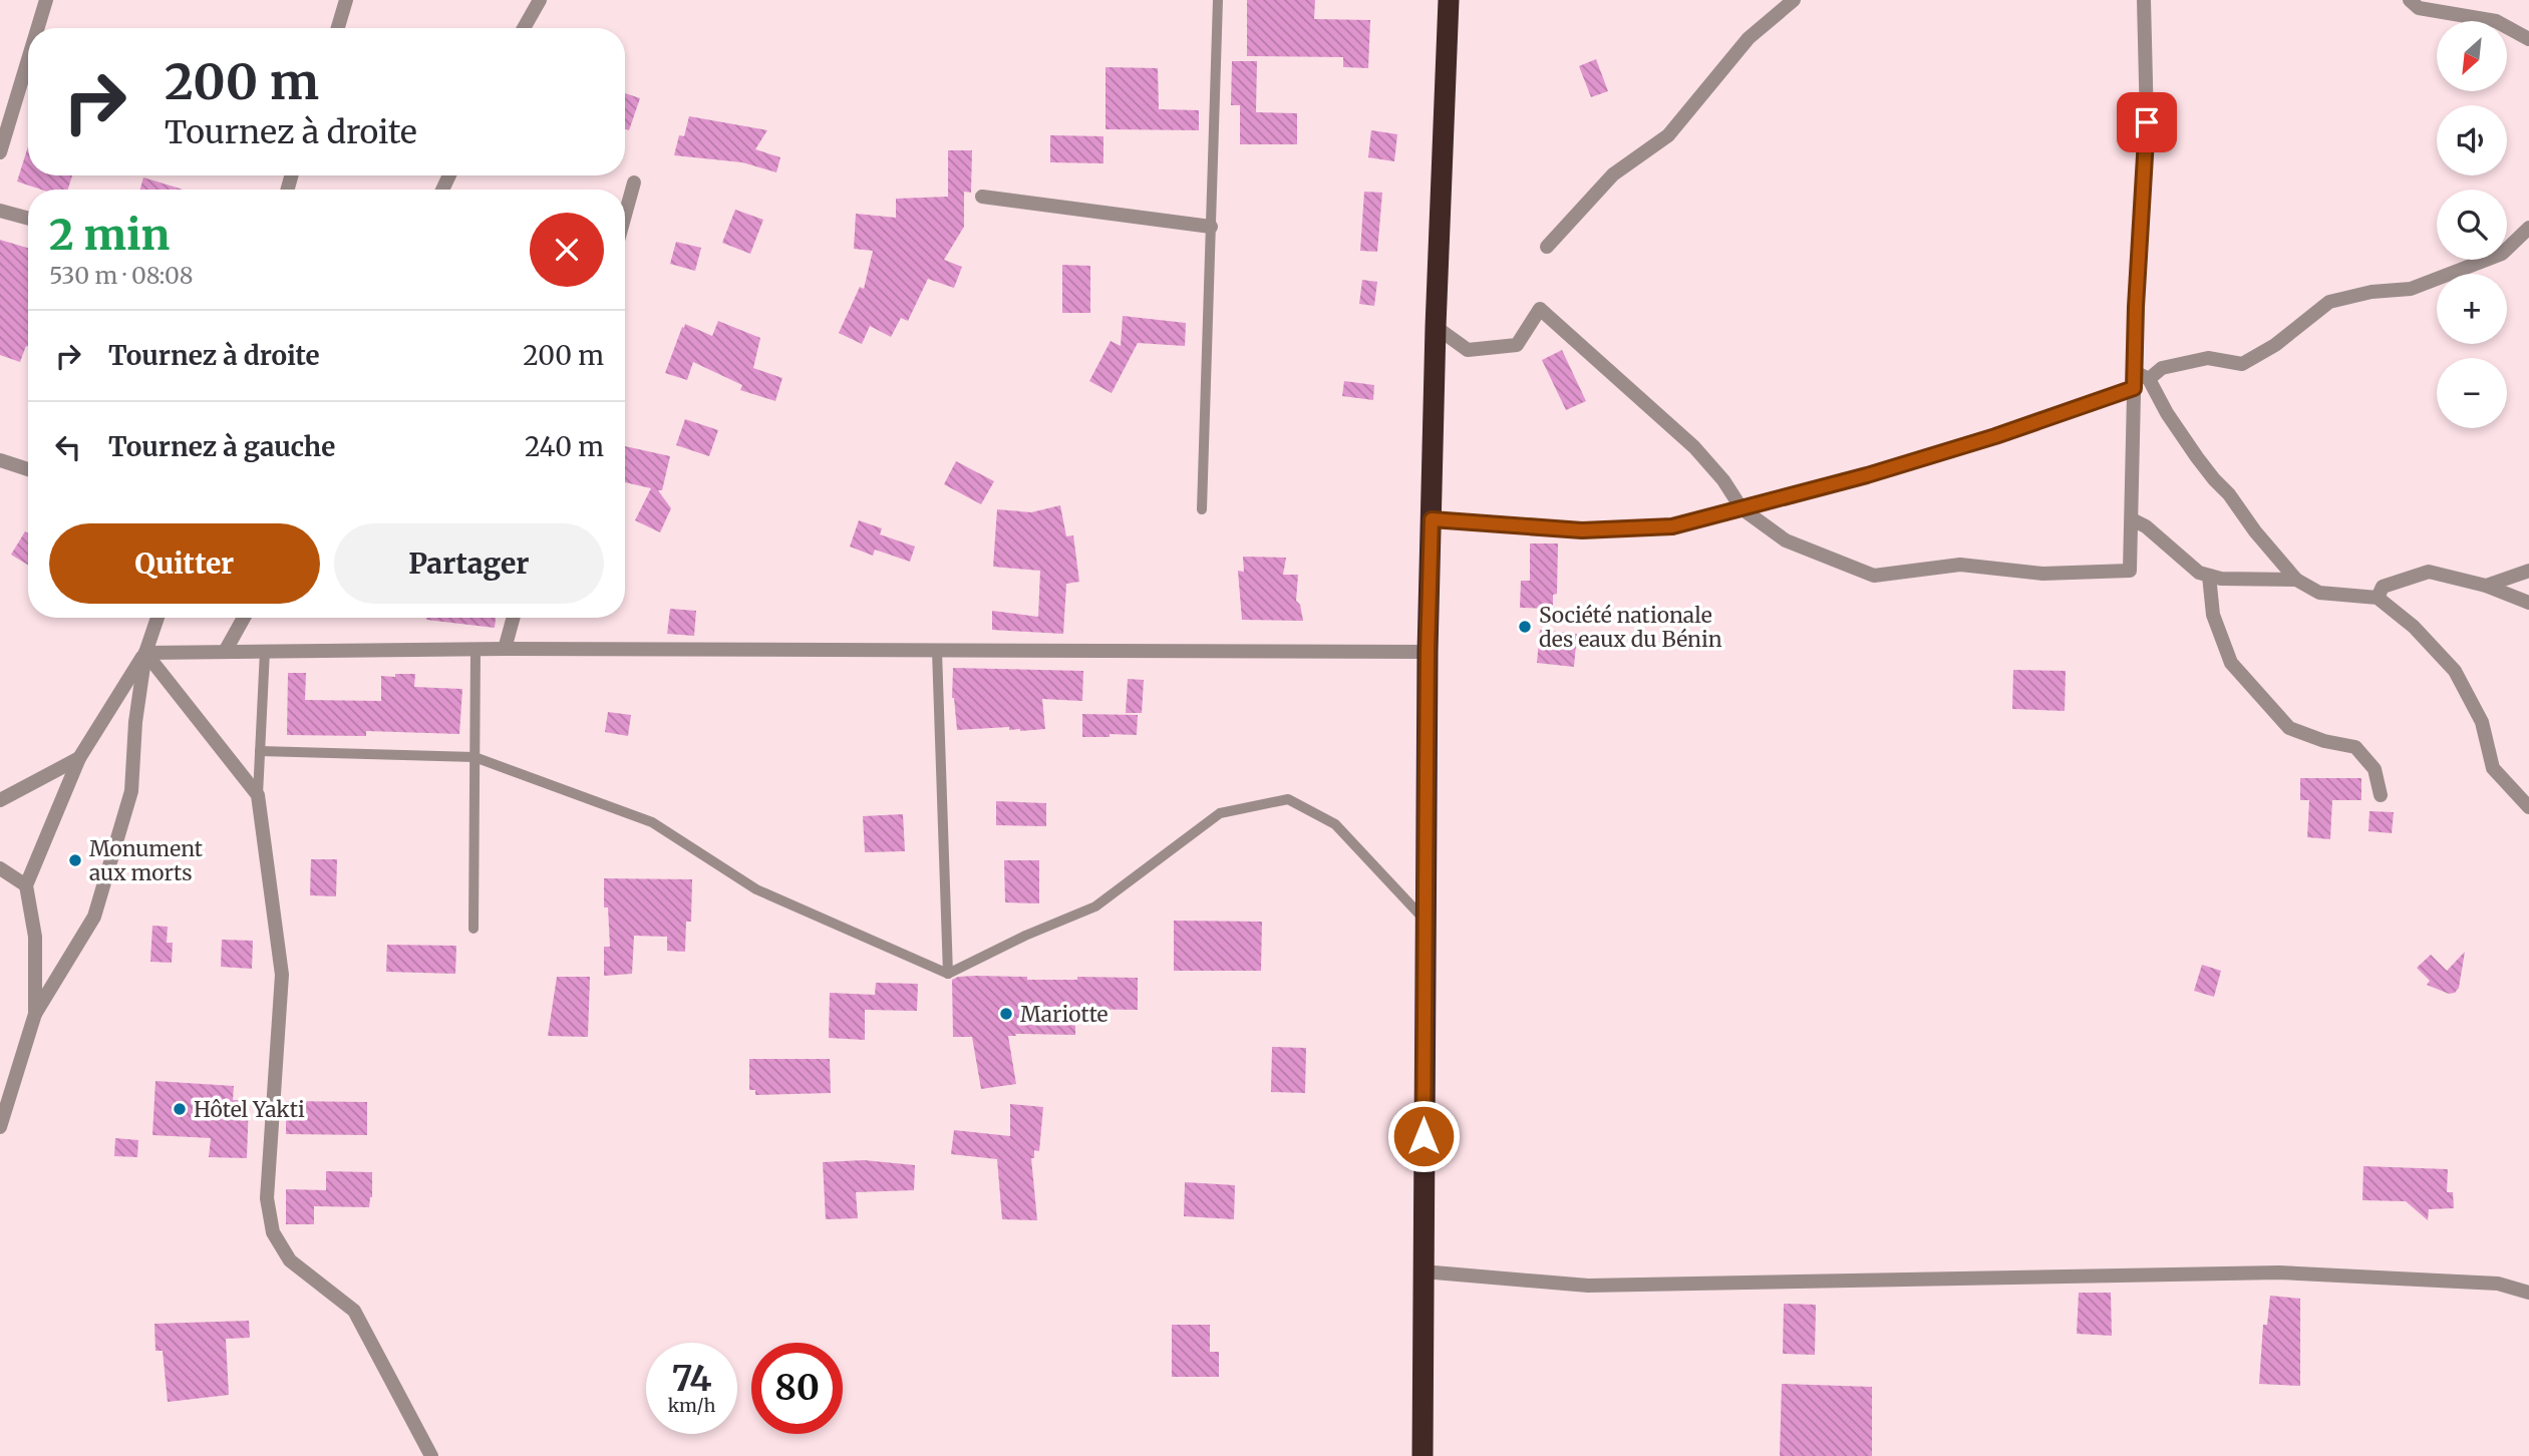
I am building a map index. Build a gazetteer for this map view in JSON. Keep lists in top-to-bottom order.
{
  "places": [
    "Société nationale des eaux du Bénin",
    "Monument aux morts",
    "Mariotte",
    "Hôtel Yakti"
  ],
  "north": "bottom left",
  "page": {
    "map_buttons": ["+", "−"],
    "turn": ["200 m", "Tournez à droite"],
    "heading": ["2 min", "530 m · 08:08"],
    "list": [
      {
        "name": "Tournez à droite",
        "value": "200 m"
      },
      {
        "name": "Tournez à gauche",
        "value": "240 m"
      }
    ],
    "buttons": ["Quitter", "Partager"],
    "speed": "74 km/h",
    "limit": "80"
  }
}
